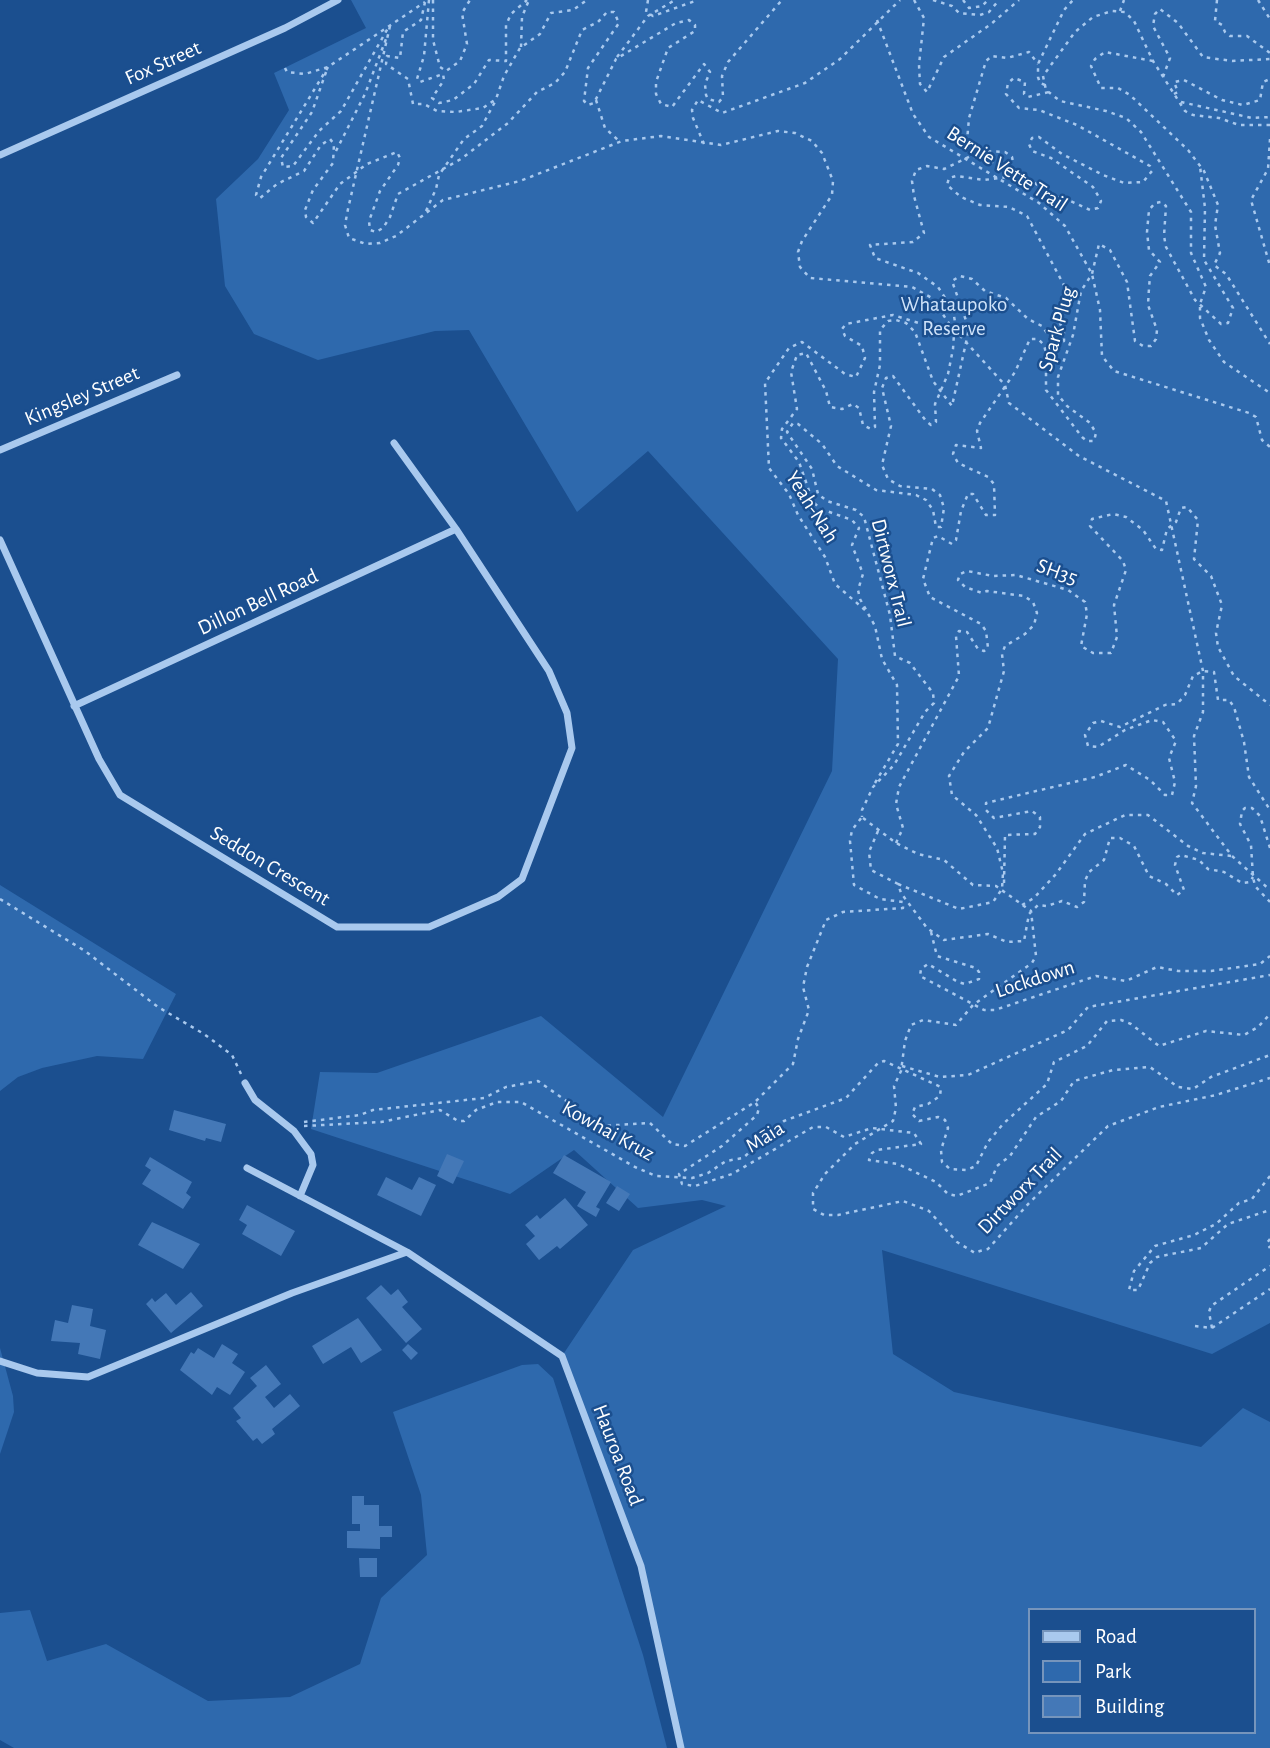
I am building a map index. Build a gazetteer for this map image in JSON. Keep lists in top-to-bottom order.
{
  "streets": {
    "street": [
      "Fox Street",
      "Kingsley Street",
      "Dillon Bell Road",
      "Seddon Crescent",
      "Hauroa Road"
    ],
    "path": [
      "Bernie Vette Trail",
      "Spark Plug",
      "Yeah-Nah",
      "SH35",
      "Dirtworx Trail",
      "Lockdown",
      "Kowhai Kruz",
      "Māia"
    ]
  },
  "crossings": [
    ["Bernie Vette Trail", "Spark Plug"],
    ["Yeah-Nah", "Dirtworx Trail"],
    ["Dirtworx Trail", "Lockdown"],
    ["Dirtworx Trail", "Kowhai Kruz"],
    ["Dirtworx Trail", "Māia"],
    ["Dillon Bell Road", "Seddon Crescent"],
    ["Kowhai Kruz", "Māia"]
  ],
  "parks": ["Whataupoko Reserve"],
  "legend": ["Road", "Park", "Building"]
}
